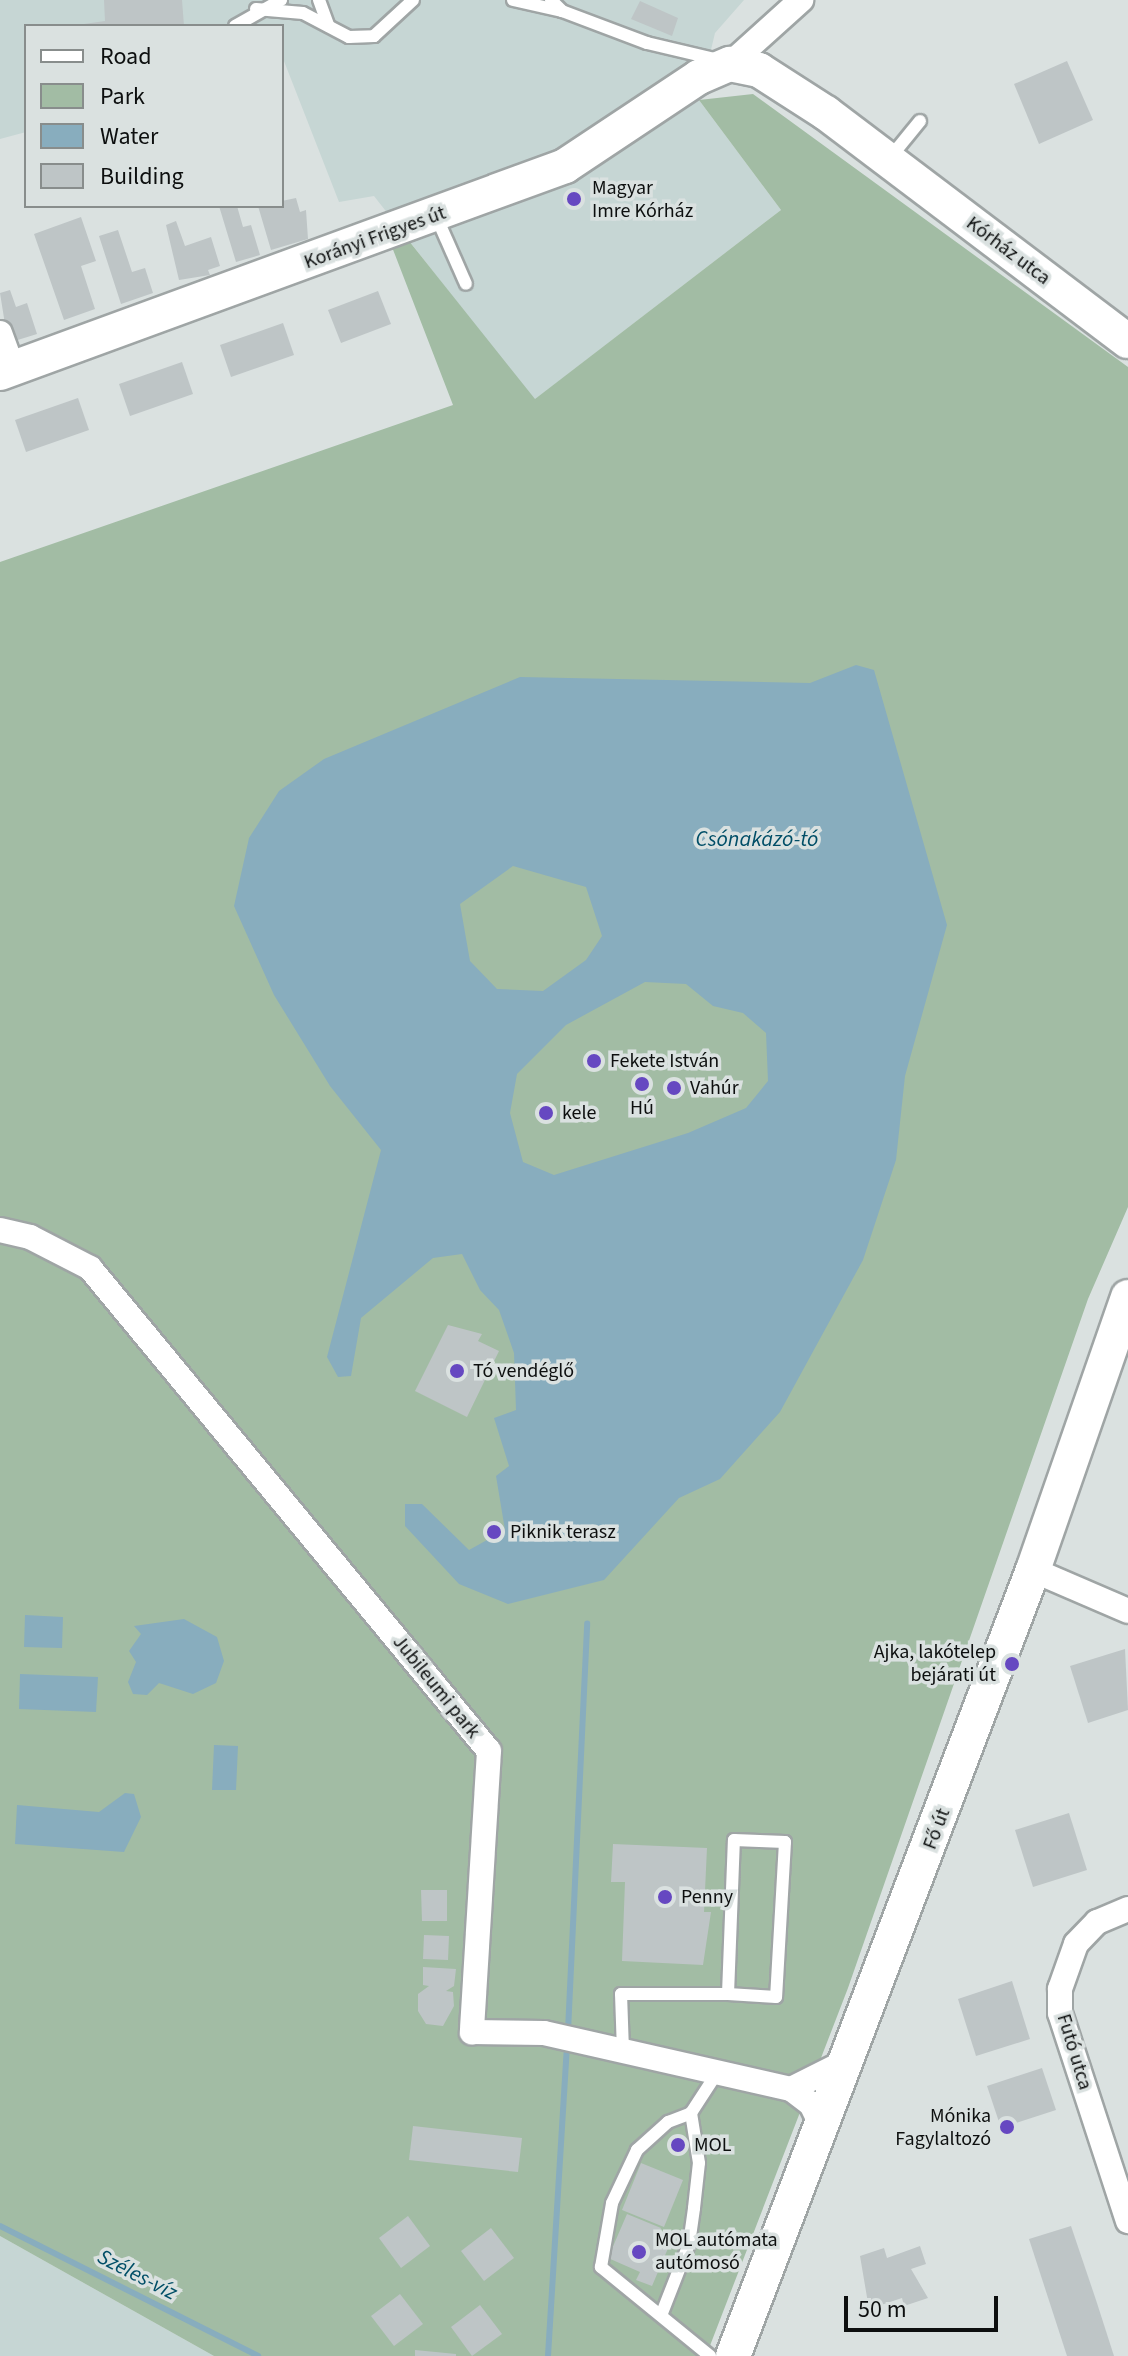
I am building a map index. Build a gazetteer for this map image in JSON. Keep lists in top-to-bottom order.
{
  "streets": {
    "main road": ["Korányi Frigyes út", "Kórház utca", "Fő út"],
    "street": ["Jubileumi park", "Futó utca"]
  },
  "crossings": [
    ["Korányi Frigyes út", "Kórház utca"]
  ],
  "water": ["Csónakázó-tó", "Széles-víz"],
  "places": [
    "Magyar Imre Kórház",
    "Fekete István",
    "Hú",
    "Vahúr",
    "kele",
    "Tó vendéglő",
    "Piknik terasz",
    "Ajka, lakótelep bejárati út",
    "Penny",
    "Mónika Fagylaltozó",
    "MOL",
    "MOL autómata autómosó"
  ],
  "legend": [
    "Road",
    "Park",
    "Water",
    "Building"
  ],
  "scale_bar": "50 m"
}
